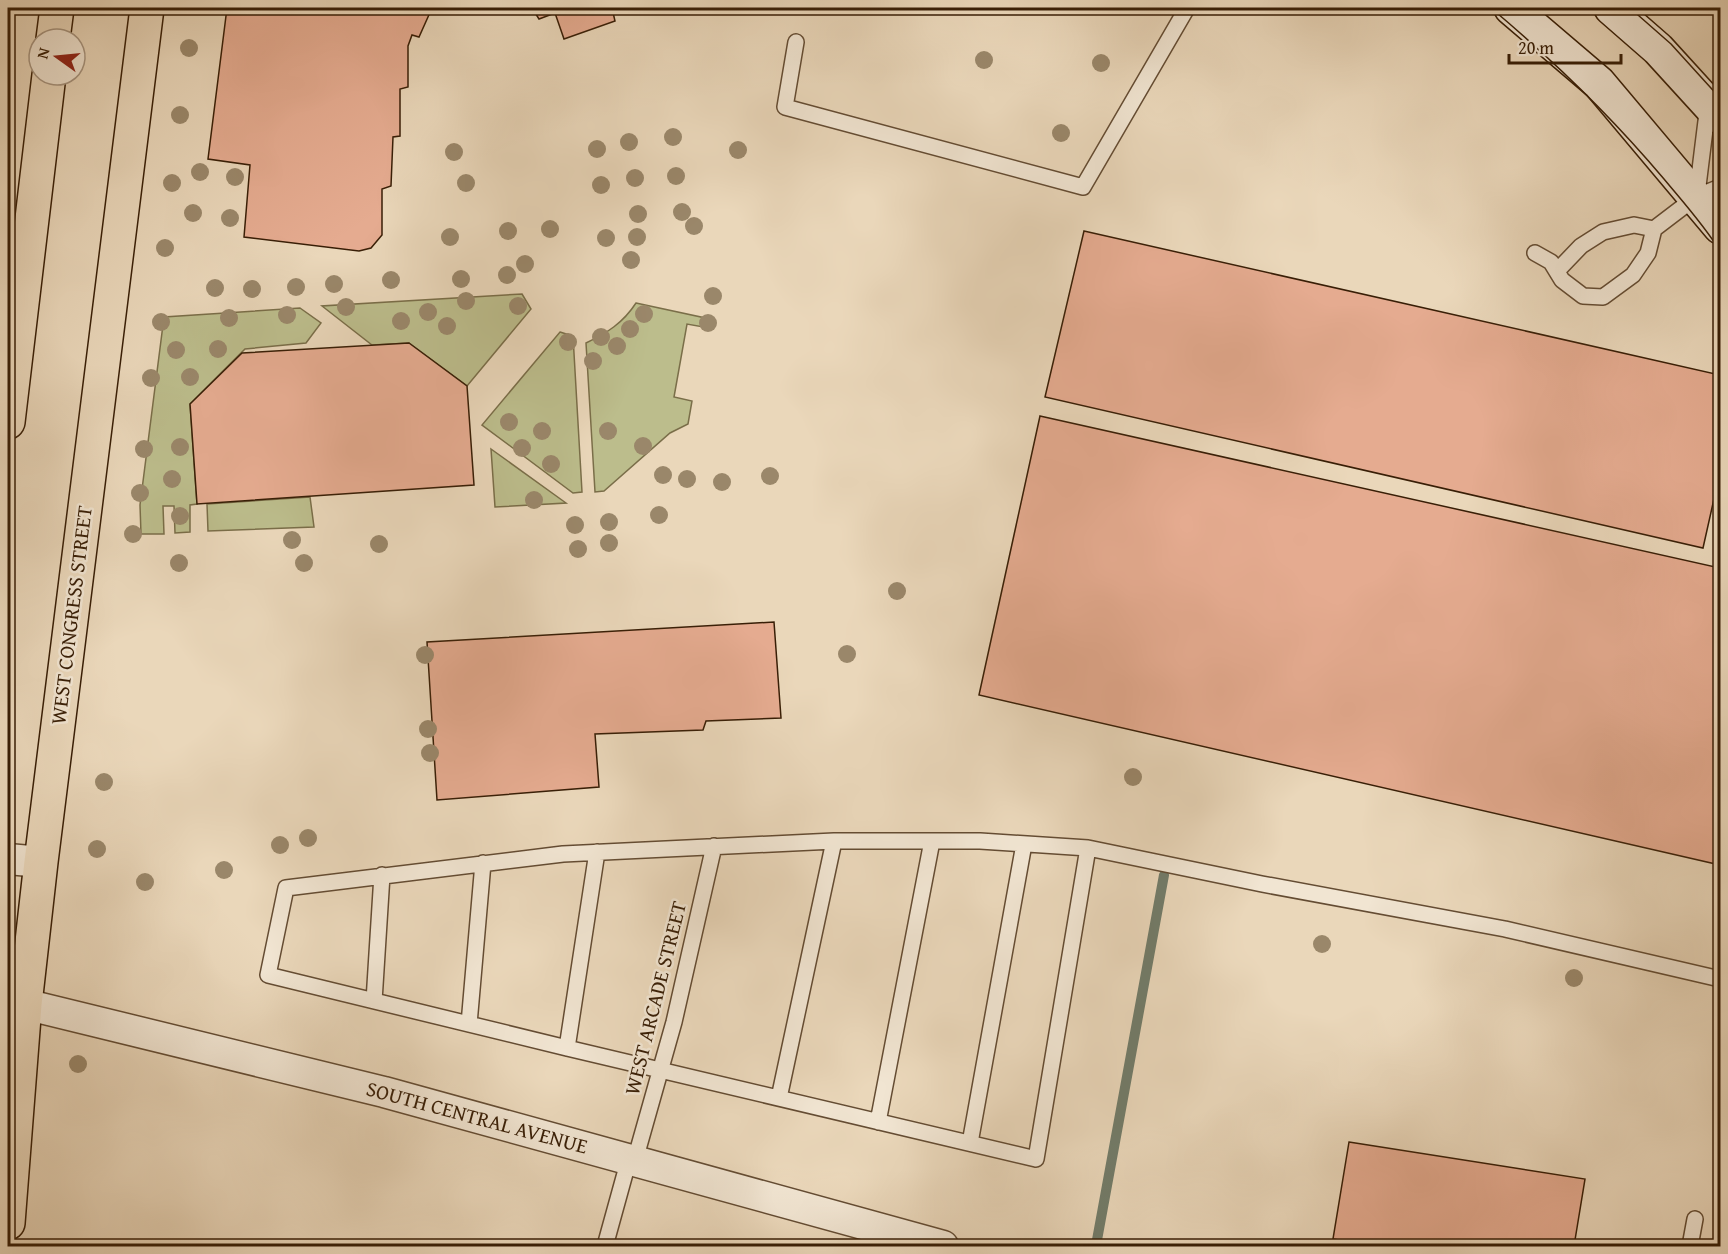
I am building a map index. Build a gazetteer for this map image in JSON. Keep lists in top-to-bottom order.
{
  "streets": {
    "main road": ["WEST CONGRESS STREET"],
    "street": ["SOUTH CENTRAL AVENUE"],
    "lane": ["WEST ARCADE STREET"]
  },
  "crossings": [
    ["WEST CONGRESS STREET", "SOUTH CENTRAL AVENUE"],
    ["WEST ARCADE STREET", "SOUTH CENTRAL AVENUE"]
  ],
  "scale_bar": "20 m",
  "north": "left"
}
